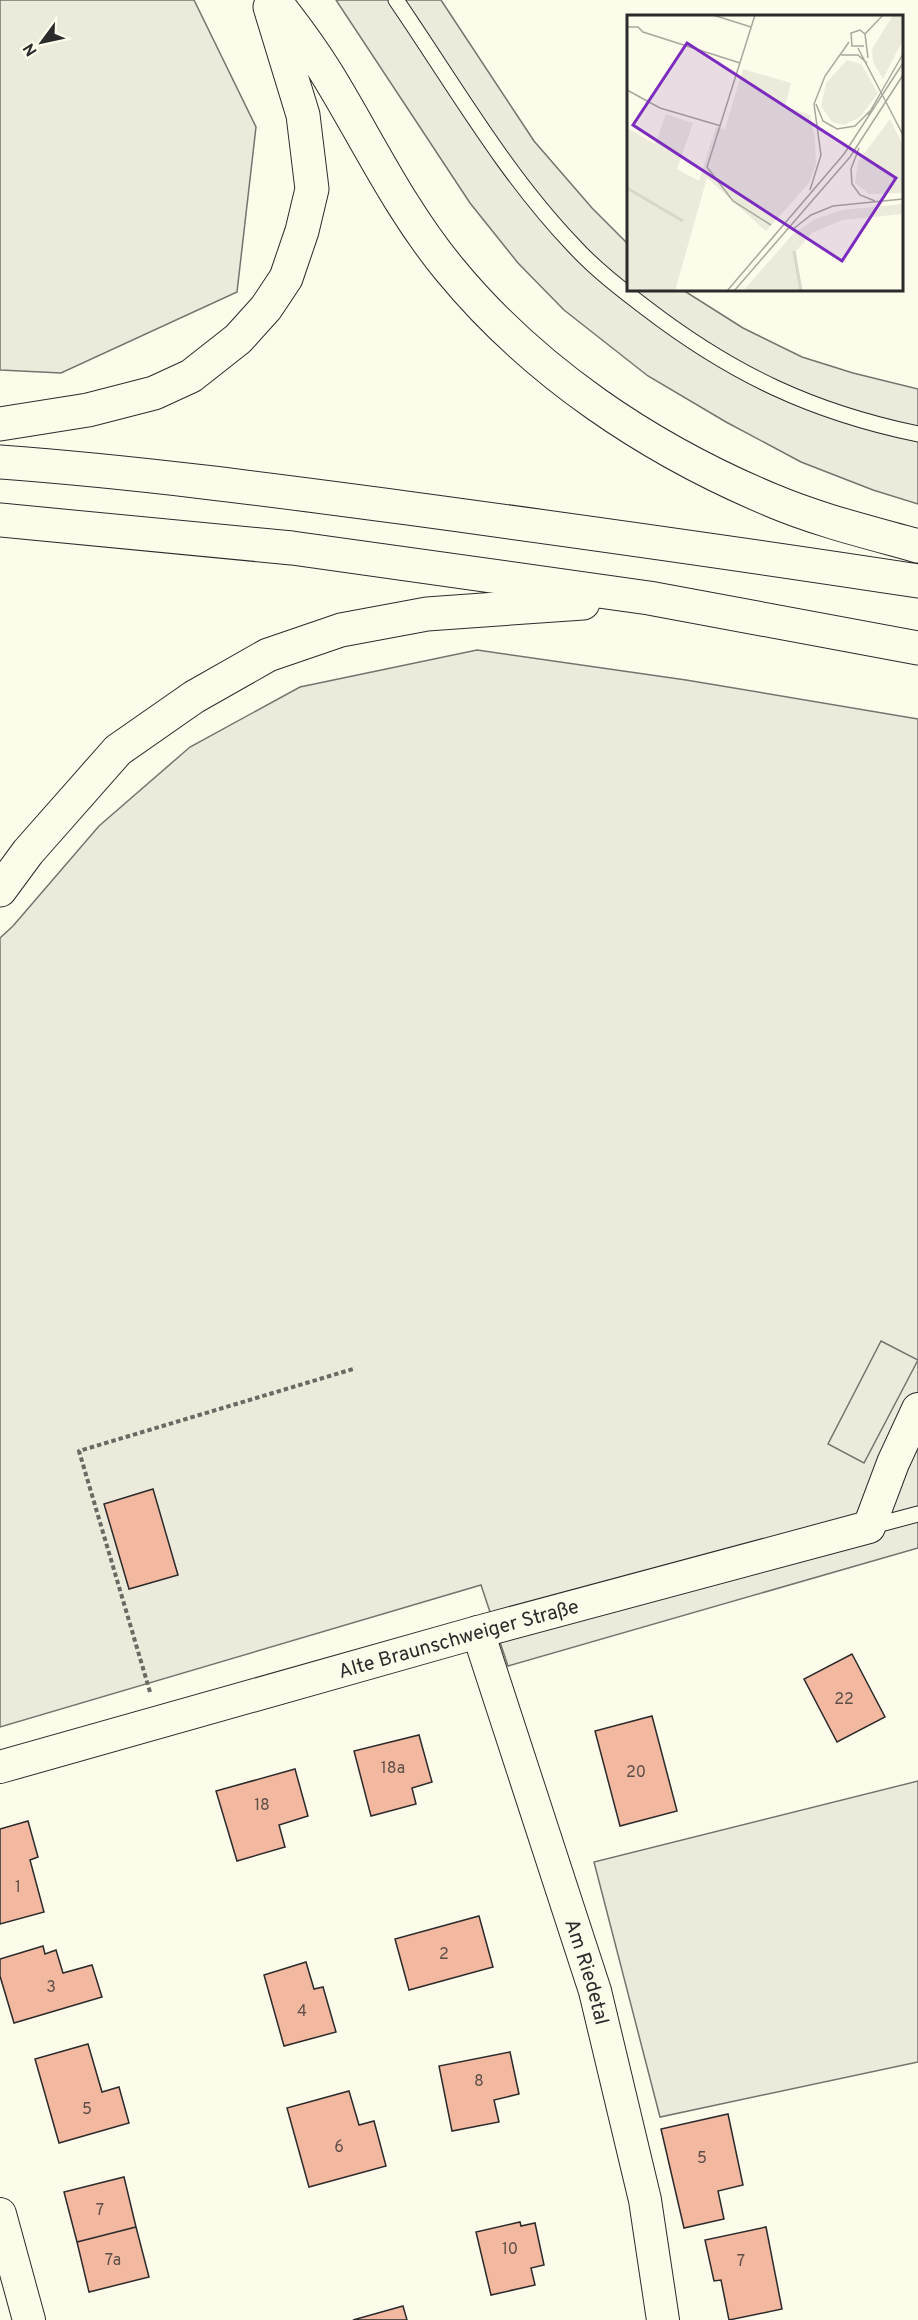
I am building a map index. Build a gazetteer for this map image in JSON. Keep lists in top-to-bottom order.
{
  "streets": {
    "street": ["Alte Braunschweiger Straße", "Am Riedetal"]
  },
  "crossings": [
    ["Alte Braunschweiger Straße", "Am Riedetal"]
  ],
  "house_numbers": [
    "22",
    "18a",
    "20",
    "18",
    "1",
    "2",
    "3",
    "4",
    "8",
    "5",
    "6",
    "5",
    "7",
    "10",
    "7a",
    "7"
  ],
  "north": "bottom left"
}
